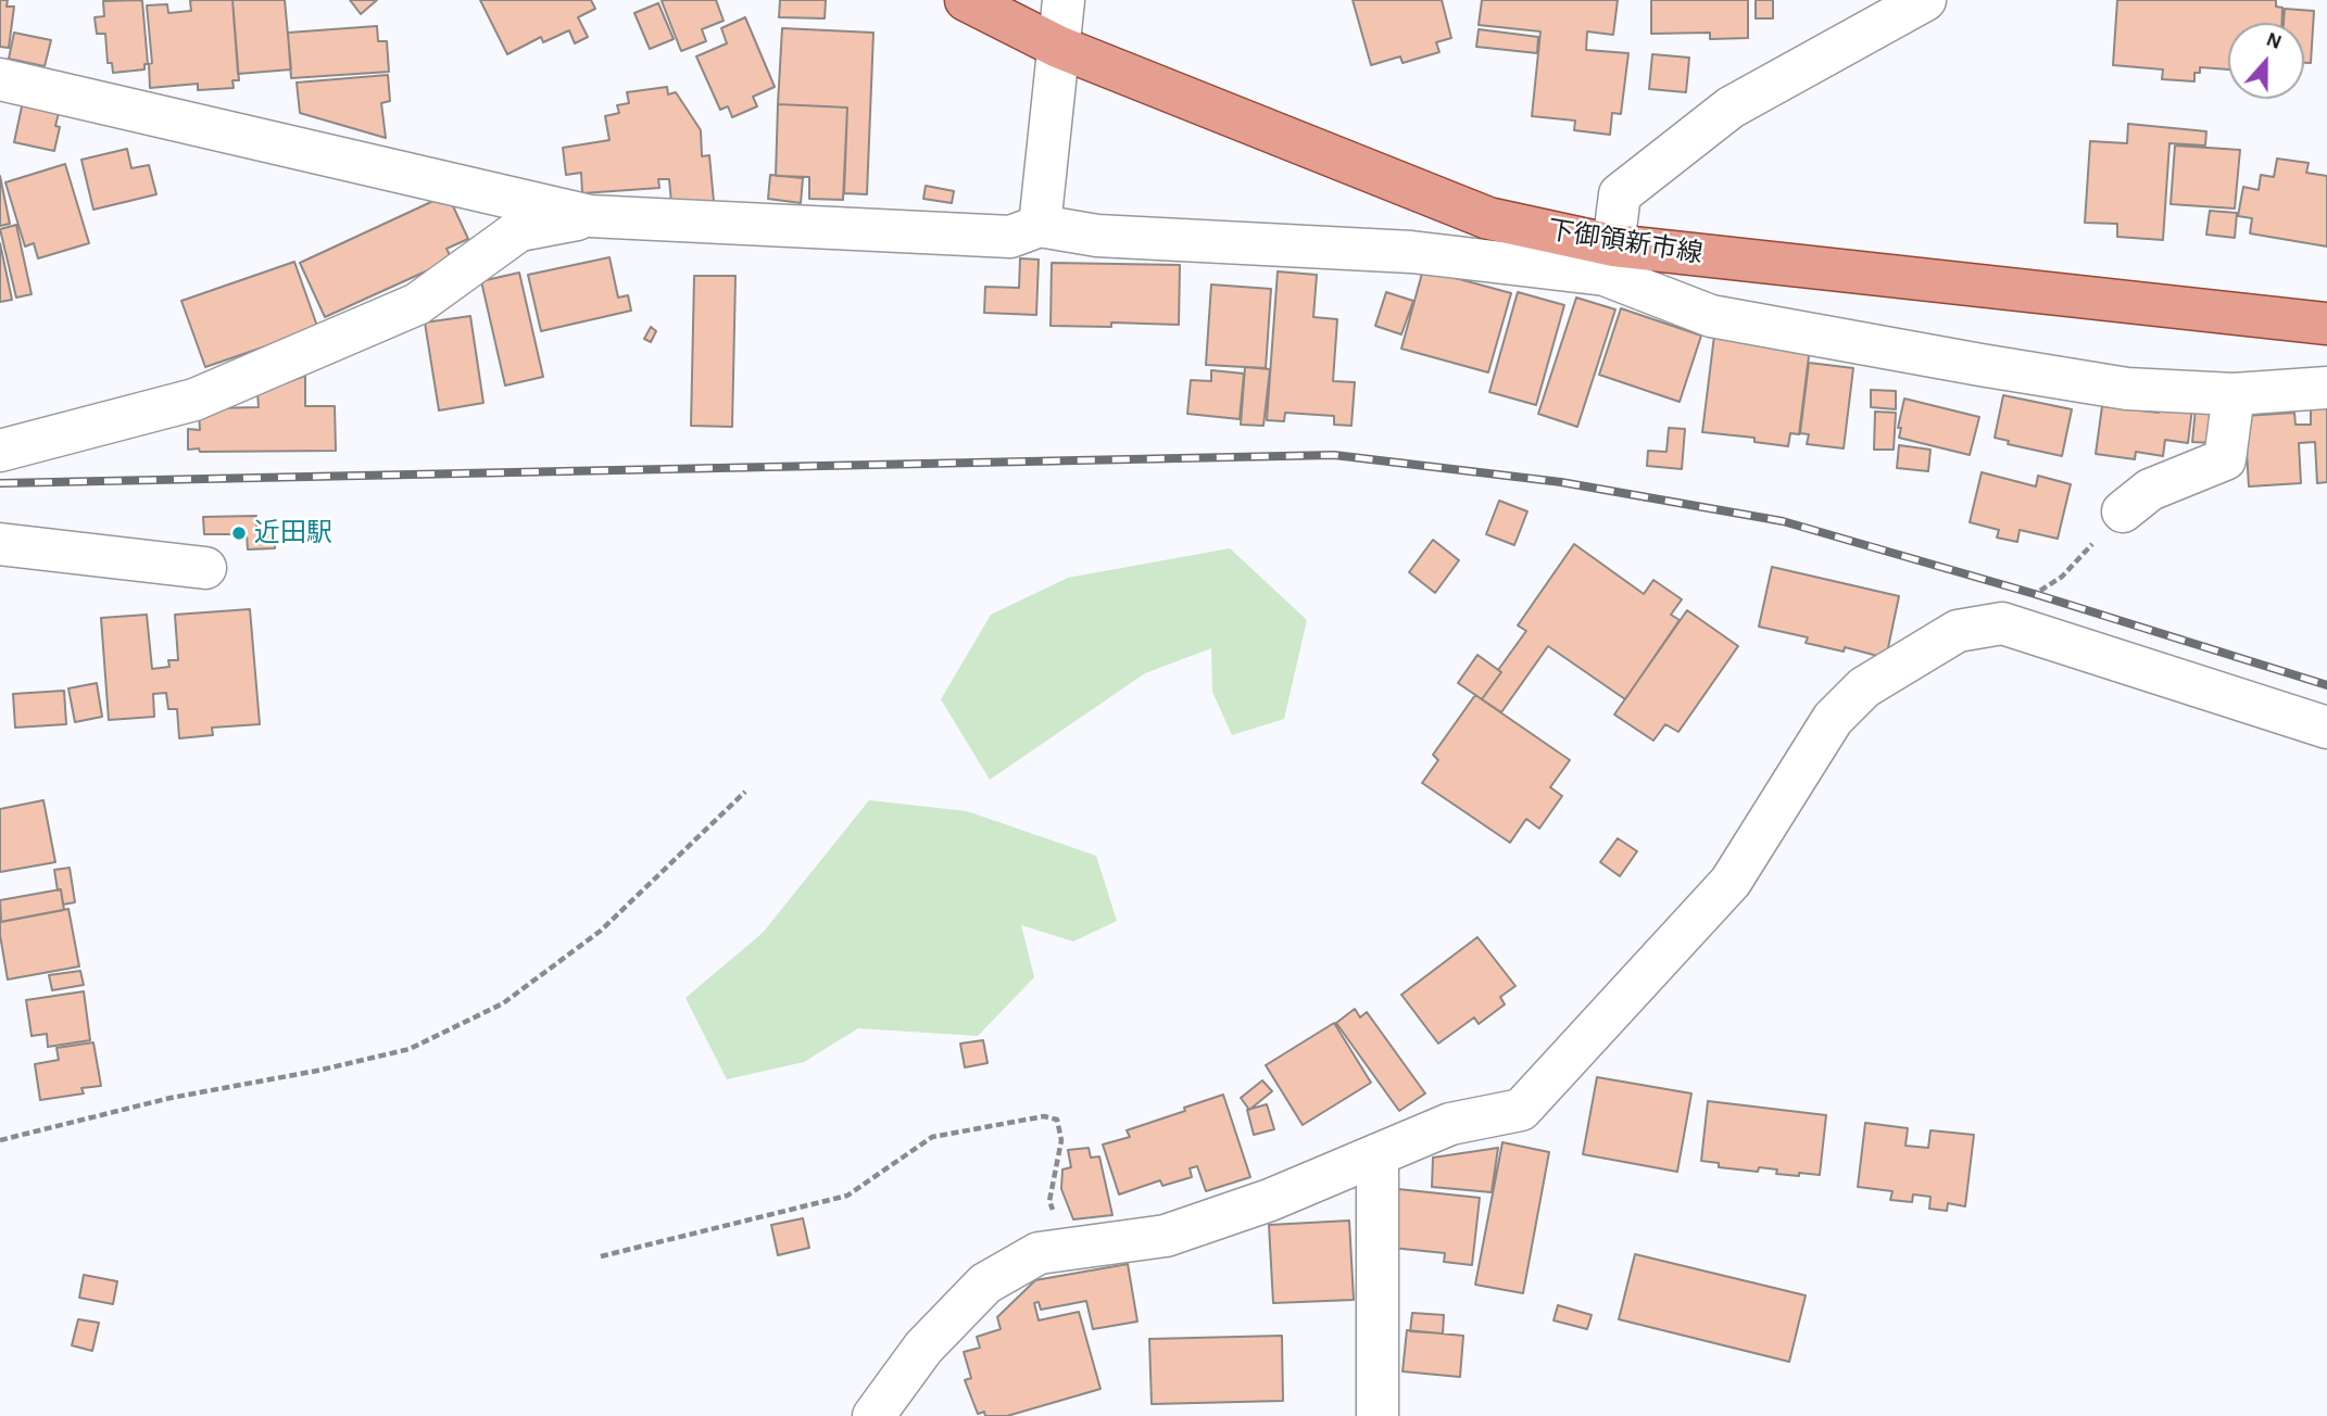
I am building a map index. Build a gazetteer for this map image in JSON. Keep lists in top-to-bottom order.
{
  "streets": {
    "main road": ["下御領新市線"]
  },
  "places": ["近田駅"],
  "north": "top"
}
